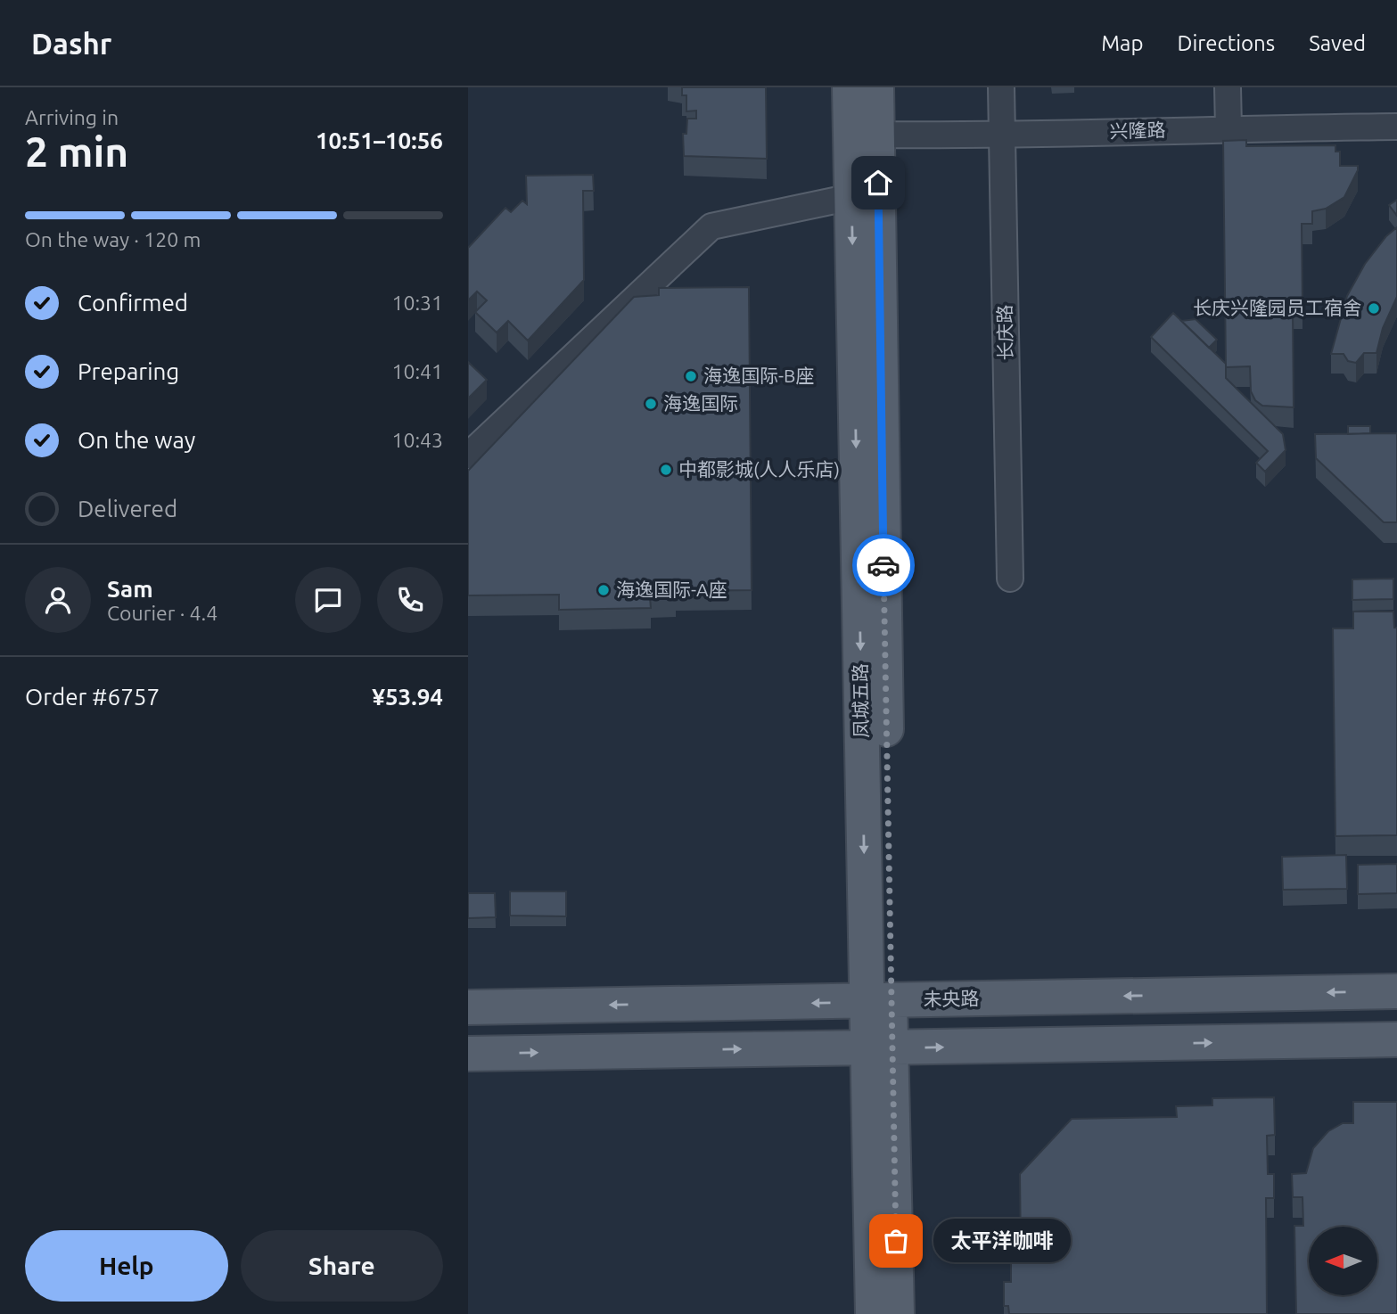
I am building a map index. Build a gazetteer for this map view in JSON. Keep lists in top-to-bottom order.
{
  "streets": {
    "main road": ["凤城五路", "未央路"],
    "street": ["兴隆路", "长庆路"]
  },
  "crossings": [
    ["兴隆路", "长庆路"],
    ["兴隆路", "凤城五路"],
    ["凤城五路", "未央路"]
  ],
  "places": [
    "长庆兴隆园员工宿舍",
    "海逸国际-B座",
    "海逸国际",
    "中都影城(人人乐店)",
    "海逸国际-A座",
    "太平洋咖啡"
  ],
  "north": "left",
  "page": {
    "header": "Dashr",
    "nav": ["Map", "Directions", "Saved"],
    "heading": ["2 min", "Arriving in", "10:51–10:56"],
    "panel": [
      "Sam",
      "Courier · 4.4",
      "Order #6757",
      "¥53.94"
    ],
    "bar": "On the way · 120 m",
    "list": [
      ["Confirmed", "10:31"],
      ["Preparing", "10:41"],
      ["On the way", "10:43"],
      "Delivered"
    ],
    "buttons": ["Help", "Share"],
    "bubble": "太平洋咖啡"
  }
}
